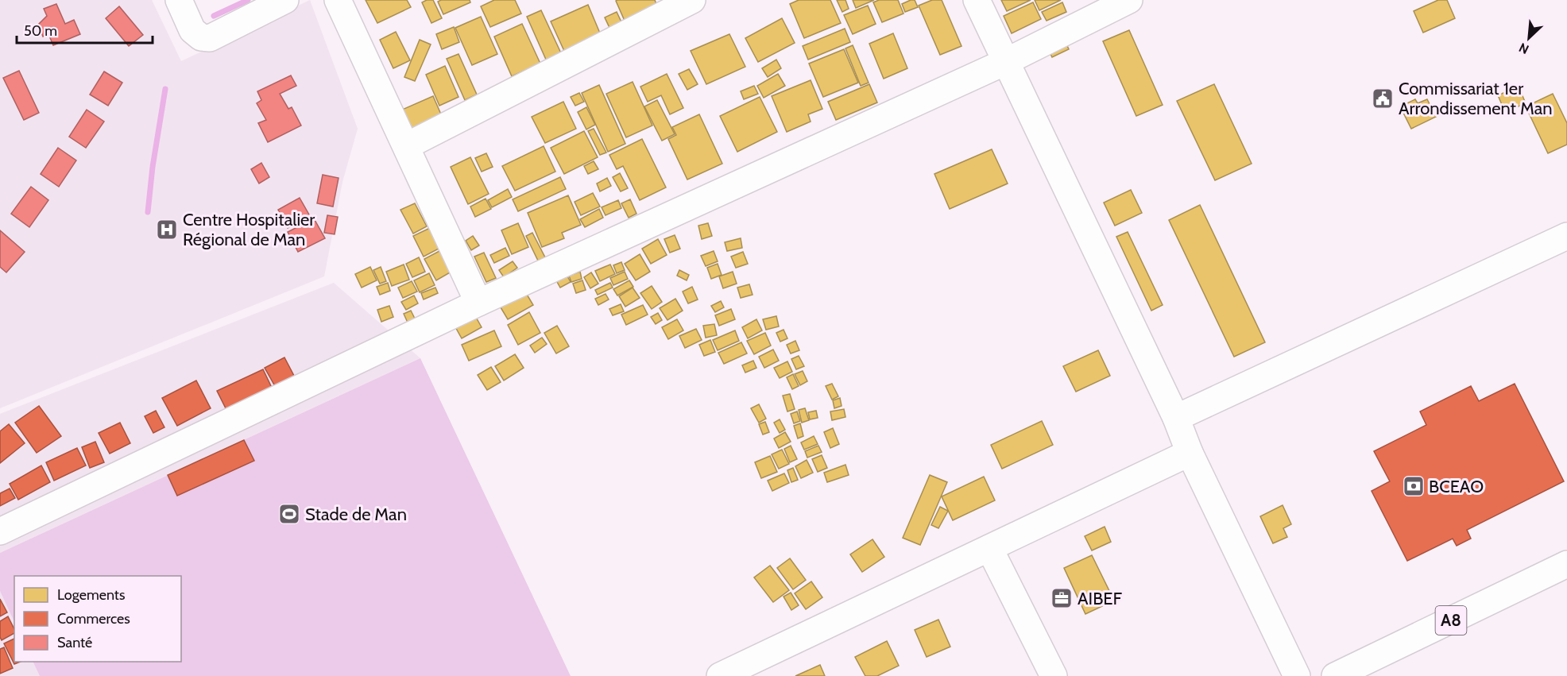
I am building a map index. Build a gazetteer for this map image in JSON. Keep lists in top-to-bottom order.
{
  "streets": {
    "street": ["A8"]
  },
  "places": {
    "public building": ["Commissariat 1er Arrondissement Man"],
    "hospital": ["Centre Hospitalier Régional de Man"],
    "bank": ["BCEAO"],
    "sports": ["Stade de Man"],
    "office": ["AIBEF"]
  },
  "legend": ["Logements", "Commerces", "Santé"],
  "scale_bar": "50 m",
  "north": "bottom left"
}
